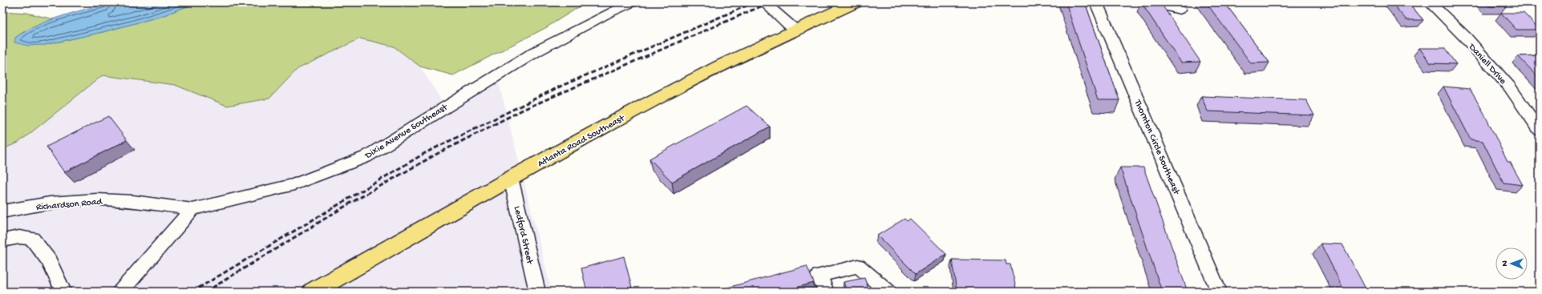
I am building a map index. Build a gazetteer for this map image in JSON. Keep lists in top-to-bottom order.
{
  "streets": {
    "main road": ["Atlanta Road Southeast"],
    "street": [
      "Daniell Drive",
      "Dixie Avenue Southeast",
      "Thornton Circle Southeast",
      "Richardson Road",
      "Ledford Street"
    ]
  },
  "crossings": [
    ["Dixie Avenue Southeast", "Richardson Road"],
    ["Atlanta Road Southeast", "Ledford Street"]
  ],
  "north": "left"
}
